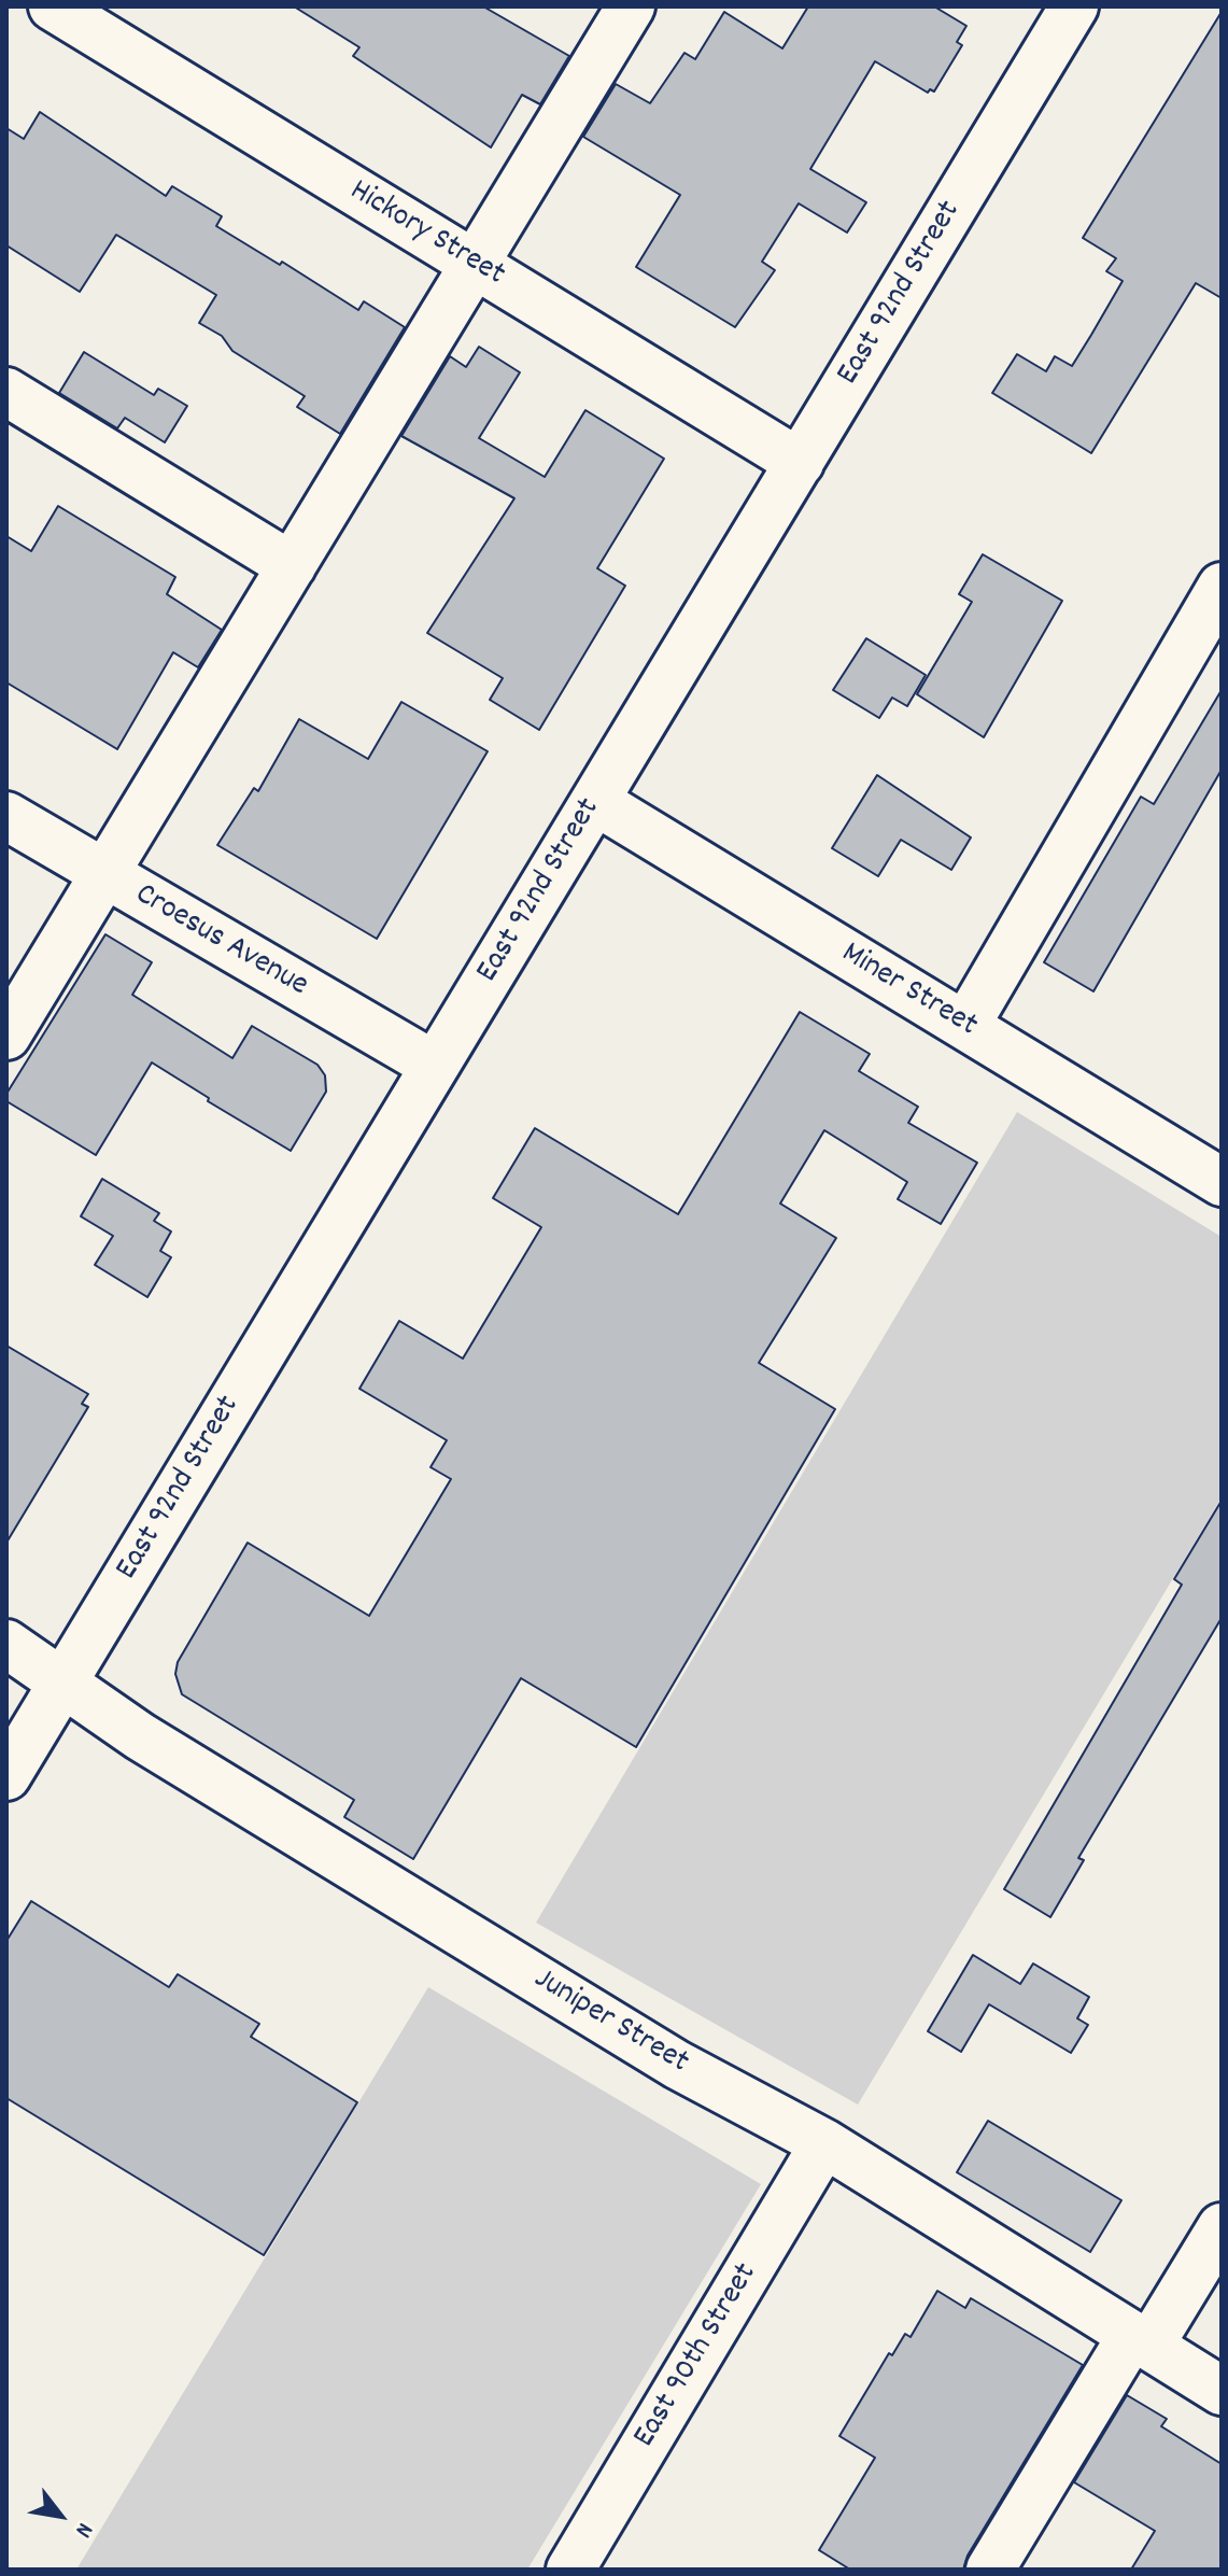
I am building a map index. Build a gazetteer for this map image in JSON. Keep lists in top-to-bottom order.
{
  "streets": {
    "street": [
      "Hickory Street",
      "East 92nd Street",
      "Croesus Avenue",
      "Miner Street",
      "Juniper Street",
      "East 90th Street"
    ]
  },
  "crossings": [
    ["Hickory Street", "East 92nd Street"],
    ["East 92nd Street", "Croesus Avenue"],
    ["East 92nd Street", "Miner Street"],
    ["East 92nd Street", "Juniper Street"],
    ["Juniper Street", "East 90th Street"]
  ],
  "north": "bottom right"
}
